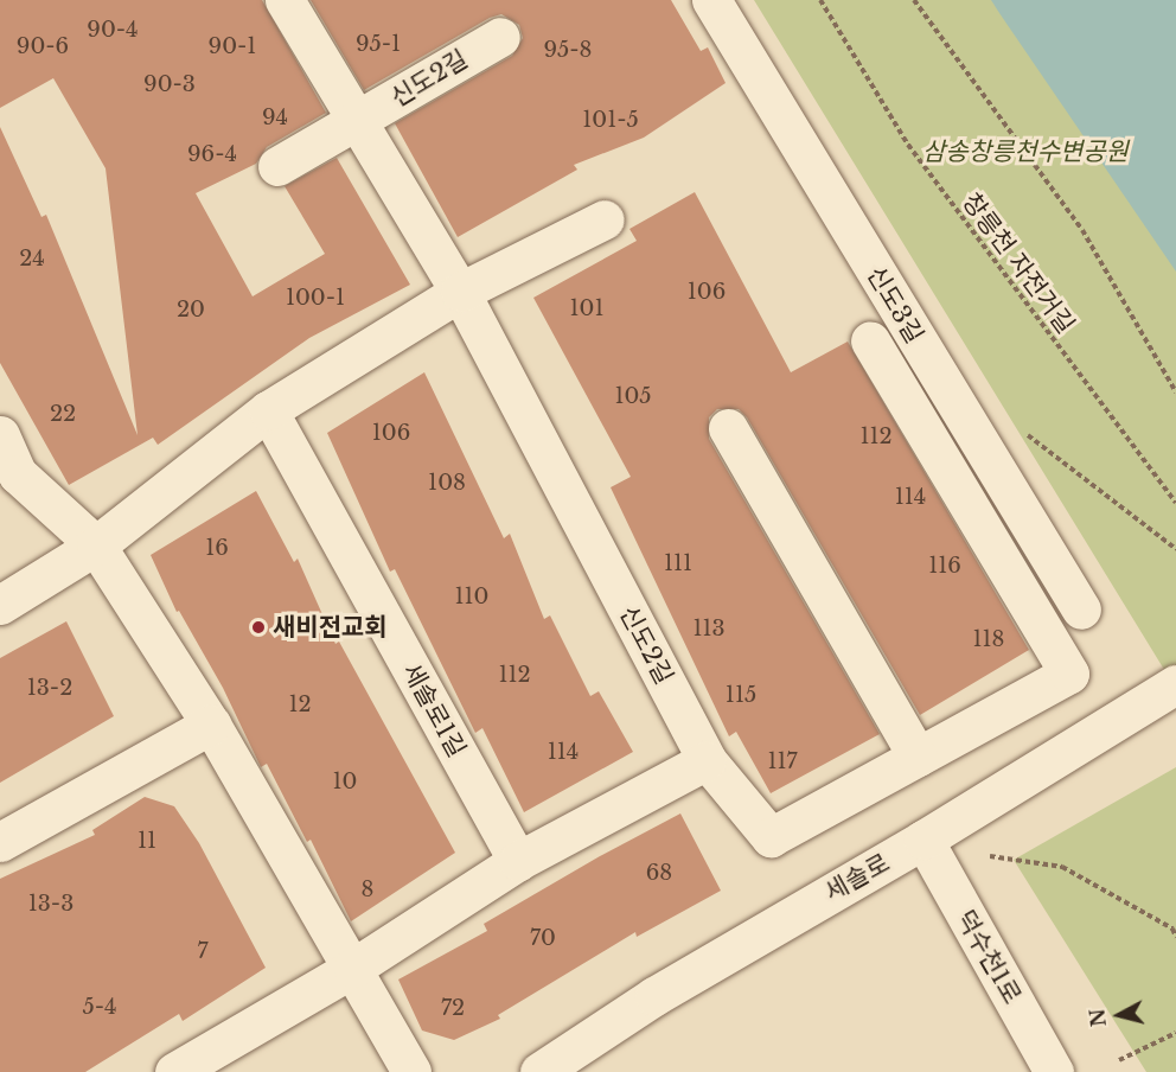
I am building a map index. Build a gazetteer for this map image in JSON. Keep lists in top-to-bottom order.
{
  "streets": {
    "street": [
      "신도2길",
      "신도3길",
      "세솔로1길",
      "세솔로",
      "덕수천1로"
    ],
    "path": ["창릉천 자전거길"]
  },
  "crossings": [
    ["신도2길", "신도3길"],
    ["세솔로", "덕수천1로"]
  ],
  "parks": ["삼송창릉천수변공원"],
  "places": ["새비전교회"],
  "house_numbers": [
    "90-4",
    "95-1",
    "90-6",
    "90-1",
    "95-8",
    "90-3",
    "94",
    "101-5",
    "96-4",
    "24",
    "106",
    "100-1",
    "101",
    "20",
    "105",
    "22",
    "106",
    "112",
    "108",
    "114",
    "16",
    "111",
    "116",
    "110",
    "113",
    "118",
    "112",
    "13-2",
    "115",
    "12",
    "114",
    "117",
    "10",
    "11",
    "68",
    "8",
    "13-3",
    "70",
    "7",
    "5-4",
    "72"
  ],
  "north": "left"
}
